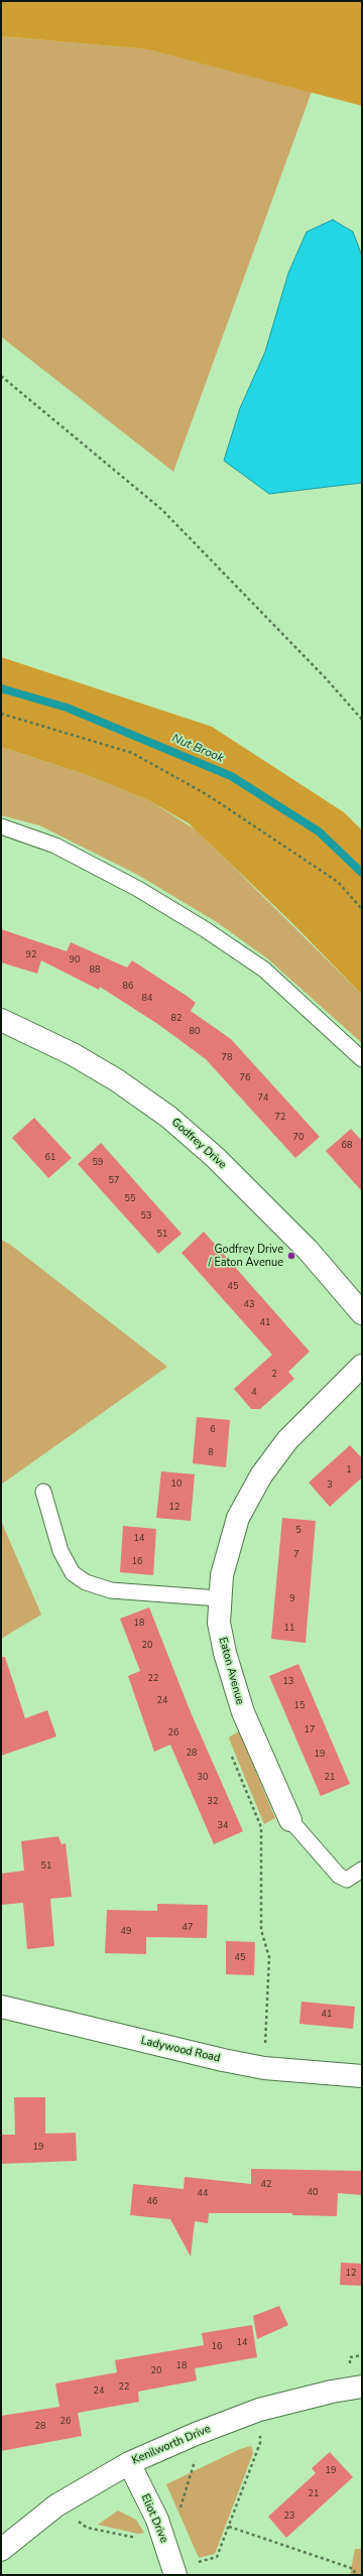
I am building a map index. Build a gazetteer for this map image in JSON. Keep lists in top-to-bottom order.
{
  "streets": {
    "street": [
      "Godfrey Drive",
      "Eaton Avenue",
      "Ladywood Road",
      "Kenilworth Drive",
      "Eliot Drive"
    ]
  },
  "crossings": [
    ["Kenilworth Drive", "Eliot Drive"]
  ],
  "water": ["Nut Brook"],
  "places": ["Godfrey Drive / Eaton Avenue"],
  "house_numbers": [
    "92",
    "90",
    "88",
    "86",
    "84",
    "82",
    "80",
    "78",
    "76",
    "74",
    "72",
    "70",
    "68",
    "61",
    "59",
    "57",
    "55",
    "53",
    "51",
    "45",
    "43",
    "41",
    "2",
    "4",
    "6",
    "8",
    "1",
    "10",
    "3",
    "12",
    "5",
    "14",
    "7",
    "16",
    "9",
    "18",
    "11",
    "20",
    "22",
    "13",
    "24",
    "15",
    "17",
    "26",
    "28",
    "19",
    "30",
    "21",
    "32",
    "34",
    "51",
    "47",
    "49",
    "45",
    "41",
    "19",
    "42",
    "40",
    "44",
    "46",
    "12",
    "14",
    "16",
    "18",
    "20",
    "22",
    "24",
    "26",
    "28",
    "19",
    "21",
    "23"
  ]
}
